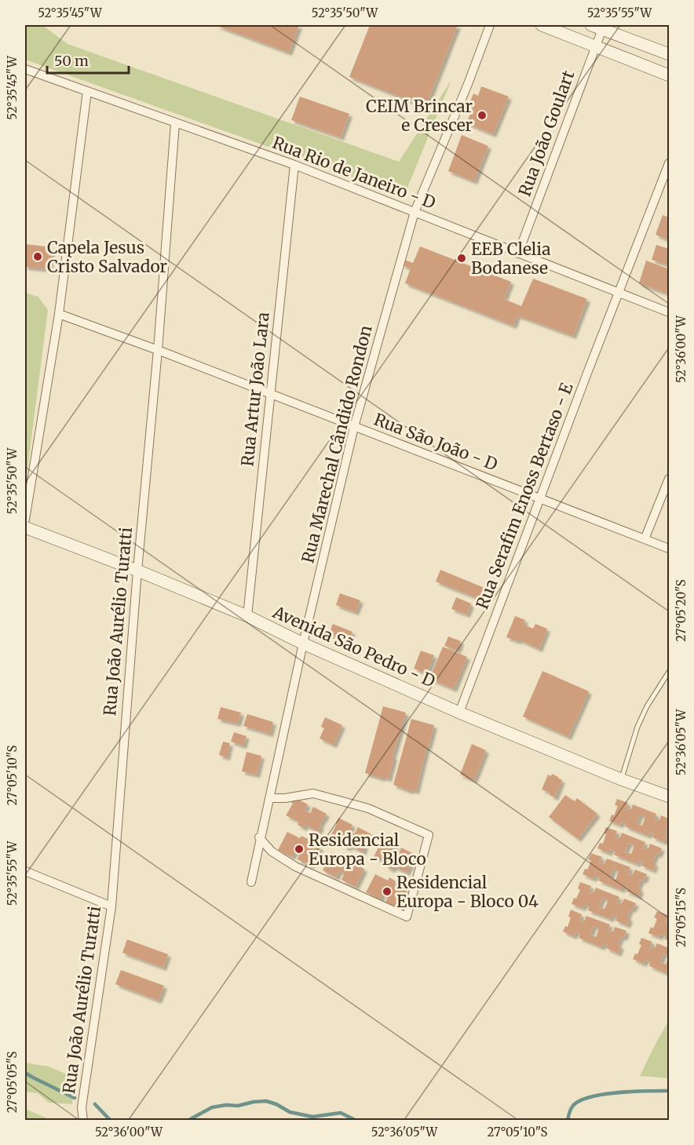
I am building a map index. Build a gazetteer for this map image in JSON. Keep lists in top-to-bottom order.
{
  "streets": {
    "street": [
      "Rua João Goulart",
      "Rua Rio de Janeiro - D",
      "Rua Artur João Lara",
      "Rua São João - D",
      "Rua Marechal Cândido Rondon",
      "Rua Serafim Enoss Bertaso - E",
      "Rua João Aurélio Turatti",
      "Avenida São Pedro - D"
    ]
  },
  "crossings": [
    ["Rua João Goulart", "Rua Rio de Janeiro - D"],
    ["Rua Rio de Janeiro - D", "Rua Artur João Lara"],
    ["Rua Rio de Janeiro - D", "Rua Marechal Cândido Rondon"],
    ["Rua Rio de Janeiro - D", "Rua Serafim Enoss Bertaso - E"],
    ["Rua Rio de Janeiro - D", "Rua João Aurélio Turatti"],
    ["Rua Artur João Lara", "Rua São João - D"],
    ["Rua Artur João Lara", "Avenida São Pedro - D"],
    ["Rua São João - D", "Rua Marechal Cândido Rondon"],
    ["Rua São João - D", "Rua Serafim Enoss Bertaso - E"],
    ["Rua São João - D", "Rua João Aurélio Turatti"],
    ["Rua Marechal Cândido Rondon", "Avenida São Pedro - D"],
    ["Rua Serafim Enoss Bertaso - E", "Avenida São Pedro - D"],
    ["Rua João Aurélio Turatti", "Avenida São Pedro - D"]
  ],
  "places": [
    "CEIM Brincar e Crescer",
    "Capela Jesus Cristo Salvador",
    "EEB Clelia Bodanese",
    "Residencial Europa - Bloco",
    "Residencial Europa - Bloco 04"
  ],
  "scale_bar": "50 m",
  "coordinates": [
    "52°35'45\"W",
    "52°35'50\"W",
    "52°35'55\"W",
    "52°36'00\"W",
    "27°05'20\"S",
    "52°36'05\"W",
    "27°05'10\"S",
    "27°05'15\"S",
    "27°05'05\"S"
  ]
}
